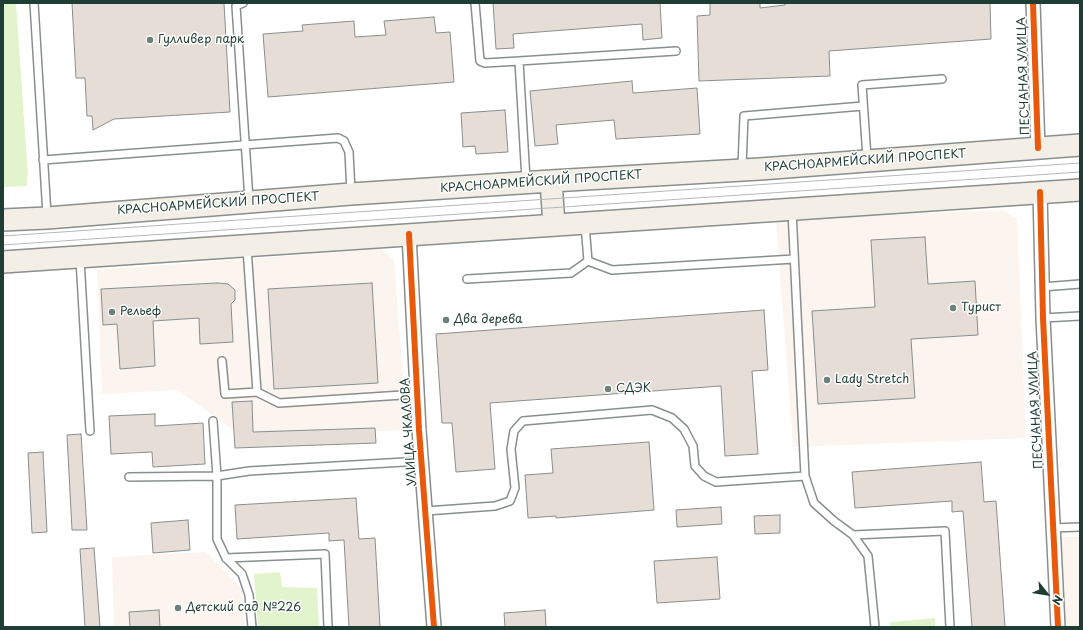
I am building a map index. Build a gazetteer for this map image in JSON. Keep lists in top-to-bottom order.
{
  "streets": {
    "main road": ["КРАСНОАРМЕЙСКИЙ ПРОСПЕКТ"],
    "street": ["ПЕСЧАНАЯ УЛИЦА", "УЛИЦА ЧКАЛОВА"]
  },
  "crossings": [
    ["ПЕСЧАНАЯ УЛИЦА", "КРАСНОАРМЕЙСКИЙ ПРОСПЕКТ"]
  ],
  "places": [
    "Гулливер парк",
    "Турист",
    "Рельеф",
    "Два дерева",
    "Lady Stretch",
    "СДЭК",
    "Детский сад №226"
  ],
  "north": "bottom right"
}
